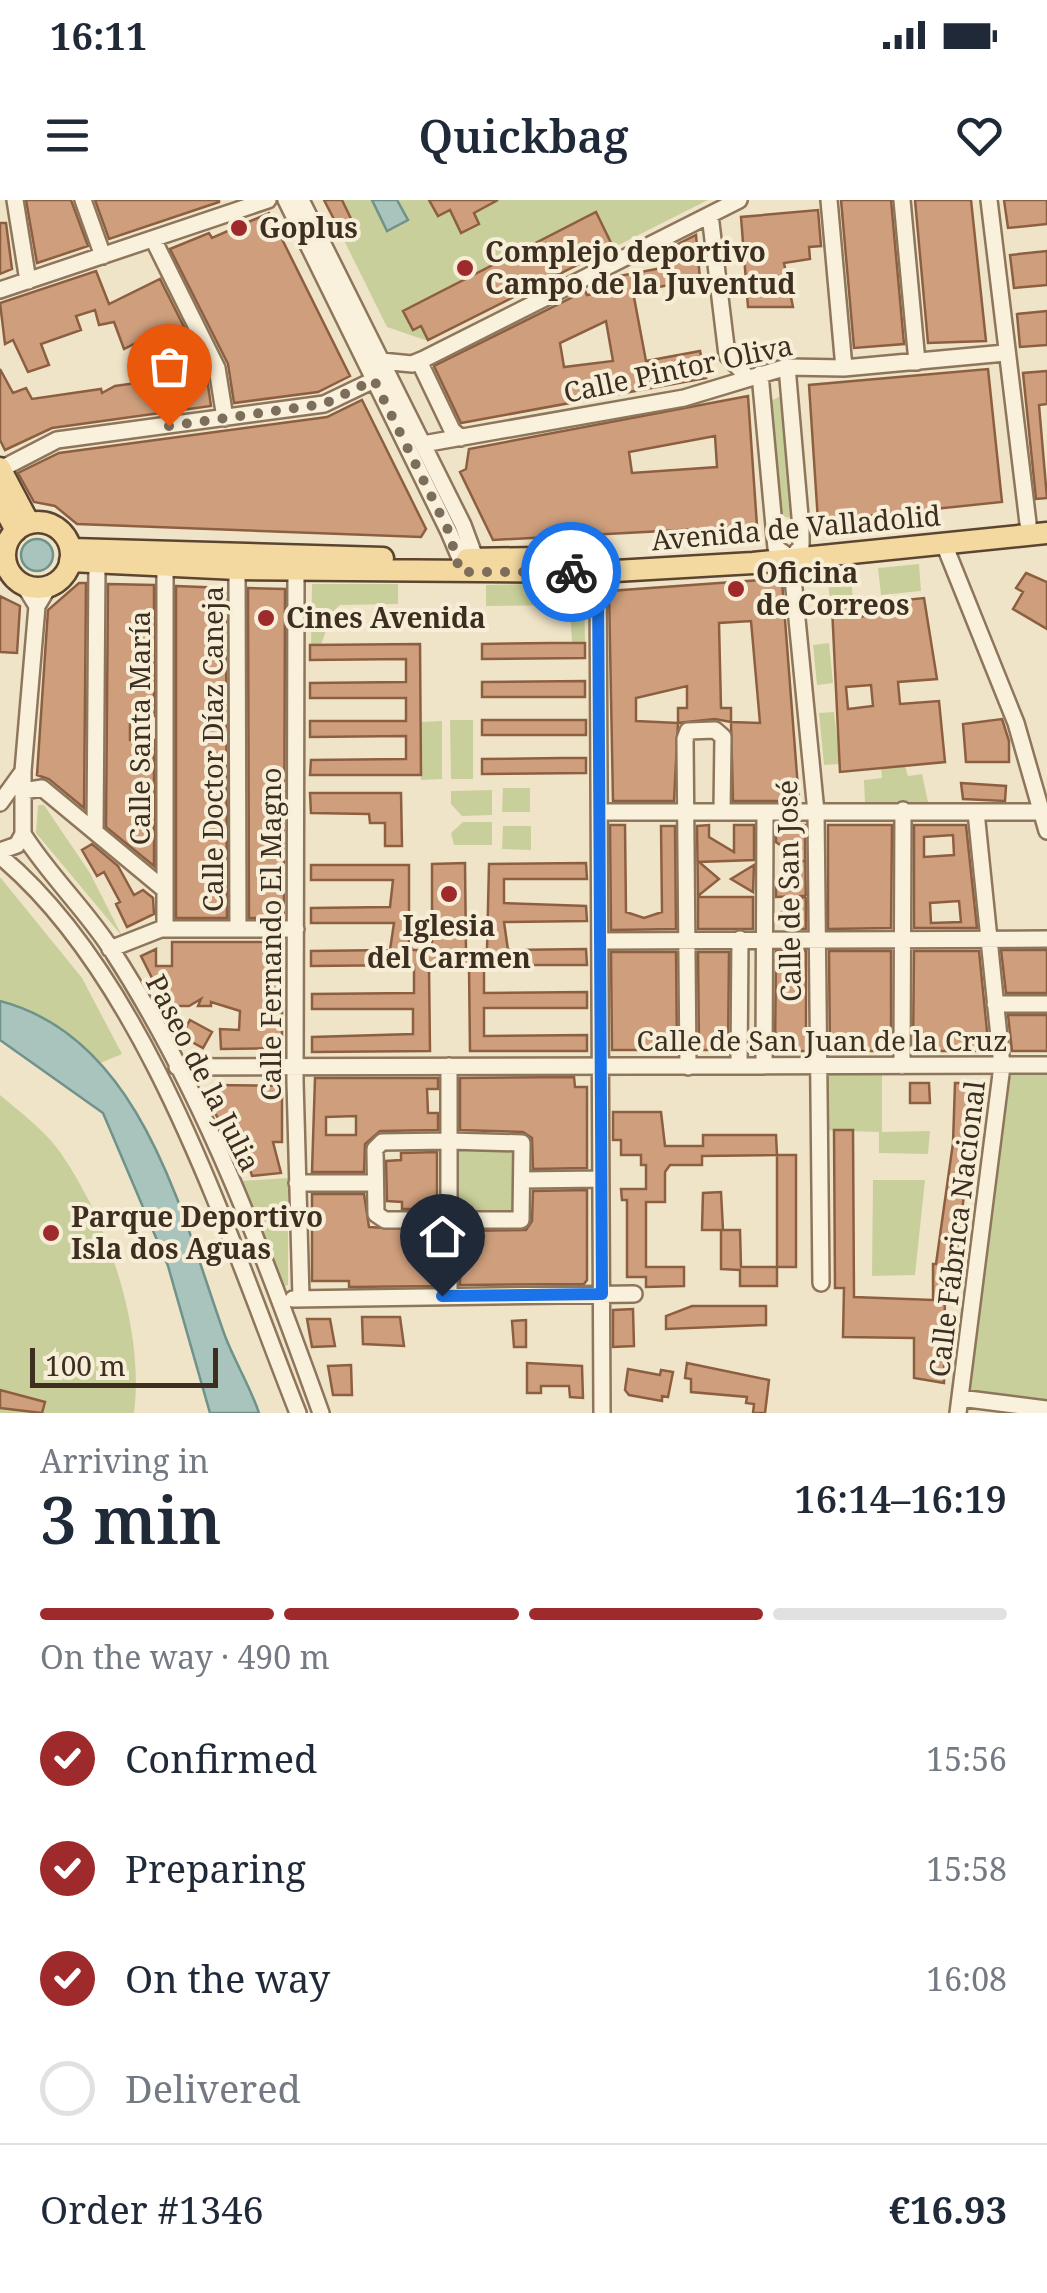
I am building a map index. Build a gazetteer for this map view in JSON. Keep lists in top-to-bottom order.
{
  "streets": {
    "main road": ["Avenida de Valladolid"],
    "street": [
      "Calle Pintor Oliva",
      "Calle Santa María",
      "Calle Doctor Díaz Caneja",
      "Calle de San José",
      "Calle Fernando El Magno",
      "Calle de San Juan de la Cruz",
      "Paseo de la Julia",
      "Calle Fábrica Nacional"
    ]
  },
  "crossings": [
    ["Avenida de Valladolid", "Calle Santa María"],
    ["Avenida de Valladolid", "Calle Doctor Díaz Caneja"],
    ["Avenida de Valladolid", "Calle de San José"],
    ["Avenida de Valladolid", "Calle Fernando El Magno"],
    ["Calle de San José", "Calle de San Juan de la Cruz"],
    ["Calle Fernando El Magno", "Calle de San Juan de la Cruz"],
    ["Calle de San Juan de la Cruz", "Paseo de la Julia"],
    ["Calle de San Juan de la Cruz", "Calle Fábrica Nacional"]
  ],
  "places": [
    "Goplus",
    "Complejo deportivo Campo de la Juventud",
    "Oficina de Correos",
    "Cines Avenida",
    "Iglesia del Carmen",
    "Parque Deportivo Isla dos Aguas"
  ],
  "scale_bar": "100 m",
  "page": {
    "status": "16:11",
    "header": "Quickbag",
    "scale": "100 m",
    "heading": ["3 min", "Arriving in", "16:14–16:19"],
    "panel": ["Order #1346", "€16.93"],
    "bar": "On the way · 490 m",
    "list": [
      ["Confirmed", "15:56"],
      ["Preparing", "15:58"],
      ["On the way", "16:08"],
      "Delivered"
    ]
  }
}
